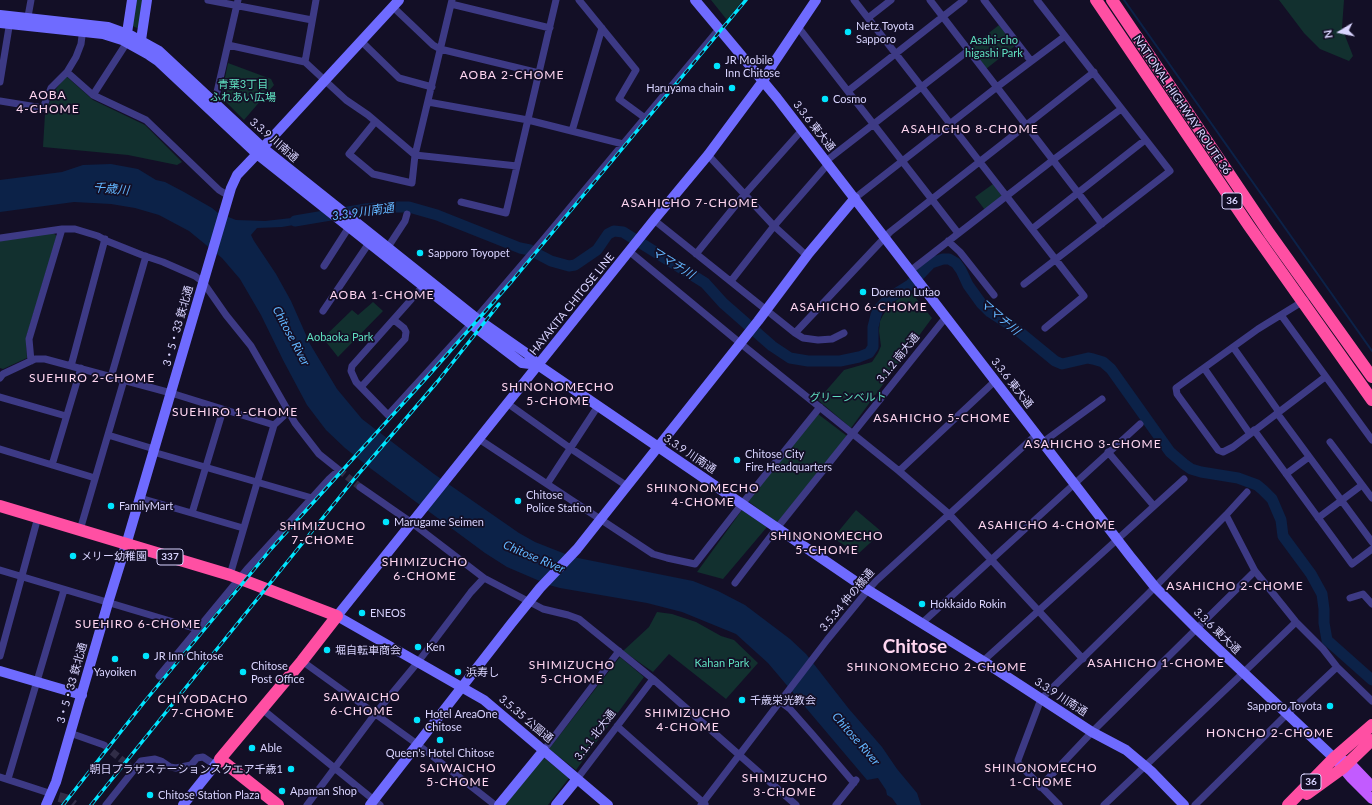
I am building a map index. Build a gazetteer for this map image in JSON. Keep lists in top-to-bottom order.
{
  "streets": {
    "highway": ["NATIONAL HIGHWAY ROUTE 36", "36", "337"],
    "street": [
      "3.3.6 東大通",
      "3.3.9 川南通",
      "HAYAKITA CHITOSE LINE",
      "3・5・33 鉄北通",
      "3.1.2 南大通",
      "3.5.34 仲の橋通",
      "3.5.35 公園通",
      "3.1.1 北大通"
    ]
  },
  "crossings": [
    ["3.3.6 東大通", "36"],
    ["3.3.6 東大通", "HAYAKITA CHITOSE LINE"],
    ["3.3.6 東大通", "3.1.2 南大通"],
    ["3.3.6 東大通", "3.5.34 仲の橋通"],
    ["3.3.9 川南通", "HAYAKITA CHITOSE LINE"],
    ["3.3.9 川南通", "3・5・33 鉄北通"],
    ["3.3.9 川南通", "3.1.2 南大通"],
    ["3.3.9 川南通", "3.5.34 仲の橋通"],
    ["HAYAKITA CHITOSE LINE", "337"],
    ["HAYAKITA CHITOSE LINE", "3.5.35 公園通"],
    ["3・5・33 鉄北通", "337"],
    ["337", "3.5.35 公園通"],
    ["3.5.35 公園通", "3.1.1 北大通"]
  ],
  "districts": [
    "AOBA 2-CHOME",
    "AOBA 4-CHOME",
    "ASAHICHO 8-CHOME",
    "ASAHICHO 7-CHOME",
    "AOBA 1-CHOME",
    "ASAHICHO 6-CHOME",
    "SUEHIRO 2-CHOME",
    "SHINONOMECHO 5-CHOME",
    "SUEHIRO 1-CHOME",
    "ASAHICHO 5-CHOME",
    "ASAHICHO 3-CHOME",
    "SHINONOMECHO 4-CHOME",
    "ASAHICHO 4-CHOME",
    "SHIMIZUCHO 7-CHOME",
    "SHINONOMECHO 5-CHOME",
    "SHIMIZUCHO 6-CHOME",
    "ASAHICHO 2-CHOME",
    "SUEHIRO 6-CHOME",
    "Chitose",
    "ASAHICHO 1-CHOME",
    "SHIMIZUCHO 5-CHOME",
    "SHINONOMECHO 2-CHOME",
    "SAIWAICHO 6-CHOME",
    "CHIYODACHO 7-CHOME",
    "SHIMIZUCHO 4-CHOME",
    "HONCHO 2-CHOME",
    "SAIWAICHO 5-CHOME",
    "SHINONOMECHO 1-CHOME",
    "SHIMIZUCHO 3-CHOME"
  ],
  "water": [
    "千歳川",
    "3.3.9川南通",
    "ママチ川",
    "Chitose River"
  ],
  "parks": [
    "Asahi-cho higashi Park",
    "青葉3丁目 ふれあい広場",
    "Aobaoka Park",
    "グリーンベルト",
    "Kahan Park"
  ],
  "places": [
    "Netz Toyota Sapporo",
    "JR Mobile Inn Chitose",
    "Haruyama chain",
    "Cosmo",
    "Sapporo Toyopet",
    "Doremo Lutao",
    "Chitose City Fire Headquarters",
    "Chitose Police Station",
    "FamilyMart",
    "Marugame Seimen",
    "メリー幼稚園",
    "Hokkaido Rokin",
    "ENEOS",
    "Ken",
    "堀自転車商会",
    "JR Inn Chitose",
    "Yayoiken",
    "Chitose Post Office",
    "浜寿し",
    "千歳栄光教会",
    "Sapporo Toyota",
    "Hotel AreaOne Chitose",
    "Queen's Hotel Chitose",
    "Able",
    "朝日プラザステーションスクエア千歳1",
    "Apaman Shop",
    "Chitose Station Plaza"
  ],
  "north": "left"
}
